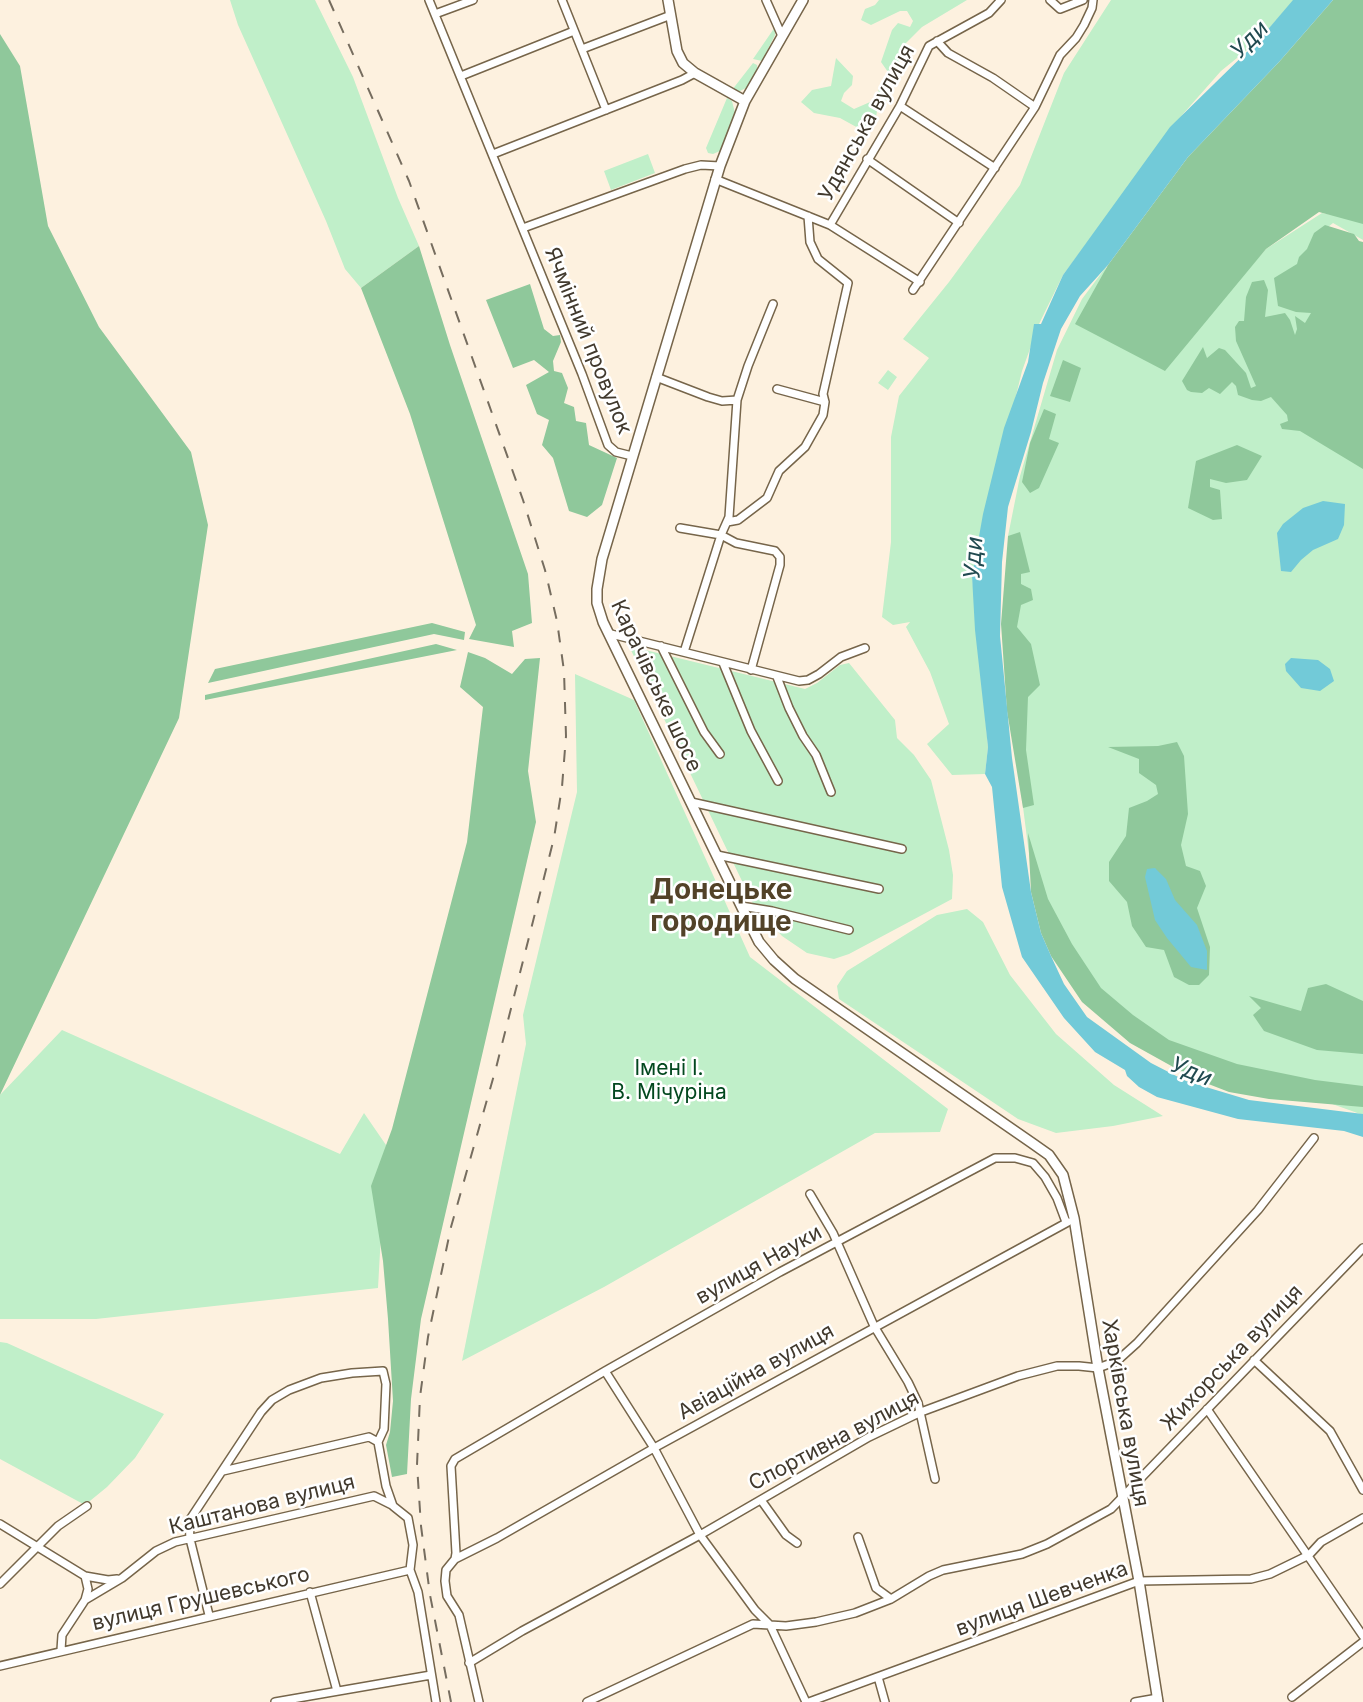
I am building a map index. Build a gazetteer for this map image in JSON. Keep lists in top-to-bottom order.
{
  "streets": {
    "main road": ["Карачівське шосе", "Харківська вулиця"],
    "street": [
      "Удянська вулиця",
      "Ячмінний провулок",
      "вулиця Науки",
      "Жихорська вулиця",
      "Авіаційна вулиця",
      "Спортивна вулиця",
      "Каштанова вулиця",
      "вулиця Грушевського",
      "вулиця Шевченка"
    ]
  },
  "crossings": [
    ["Ячмінний провулок", "Карачівське шосе"],
    ["Карачівське шосе", "Харківська вулиця"],
    ["вулиця Науки", "Авіаційна вулиця"],
    ["вулиця Науки", "Харківська вулиця"],
    ["Жихорська вулиця", "Харківська вулиця"],
    ["Авіаційна вулиця", "Харківська вулиця"],
    ["Харківська вулиця", "Спортивна вулиця"],
    ["Харківська вулиця", "вулиця Шевченка"],
    ["Каштанова вулиця", "вулиця Грушевського"]
  ],
  "districts": ["Донецьке городище"],
  "water": ["Уди"],
  "parks": ["Імені І. В. Мічуріна"]
}
